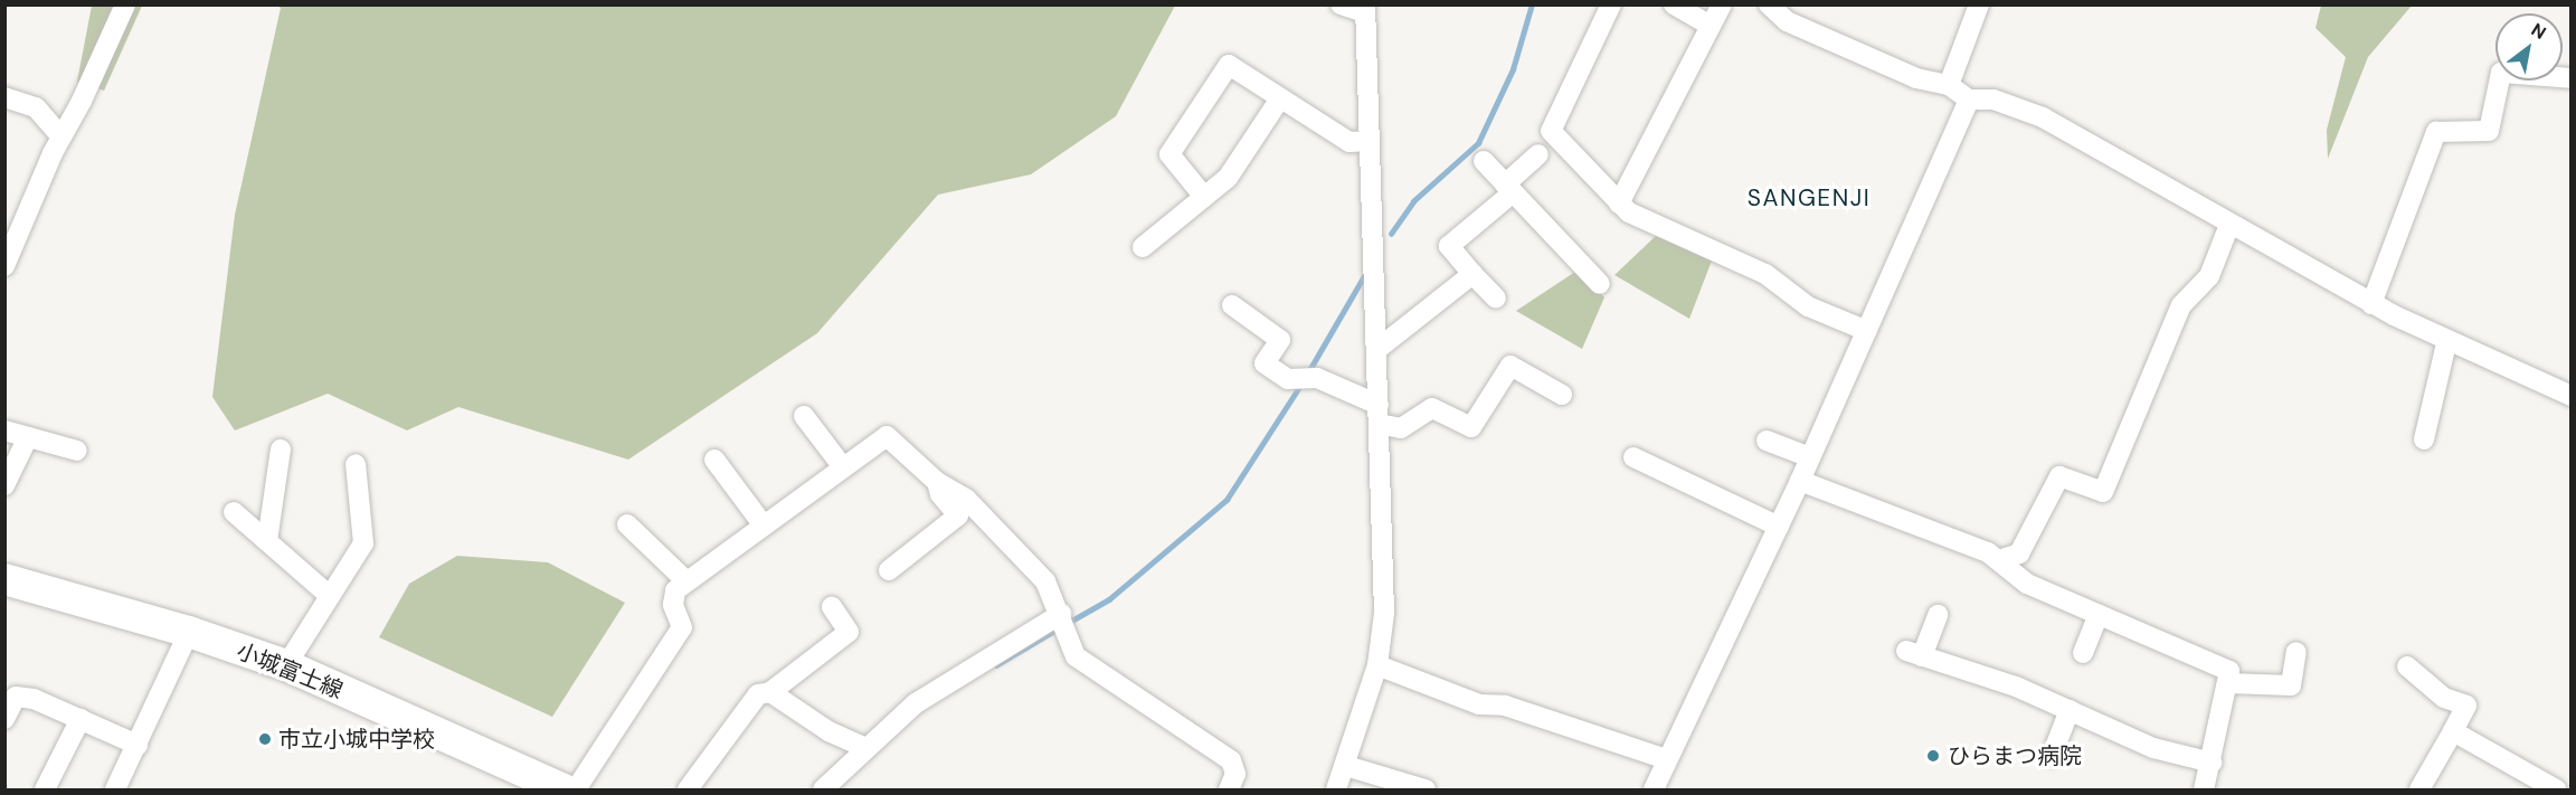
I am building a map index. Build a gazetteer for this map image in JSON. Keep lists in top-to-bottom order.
{
  "streets": {
    "main road": ["小城富士線"]
  },
  "districts": ["SANGENJI"],
  "places": ["市立小城中学校", "ひらまつ病院"],
  "north": "top right"
}
